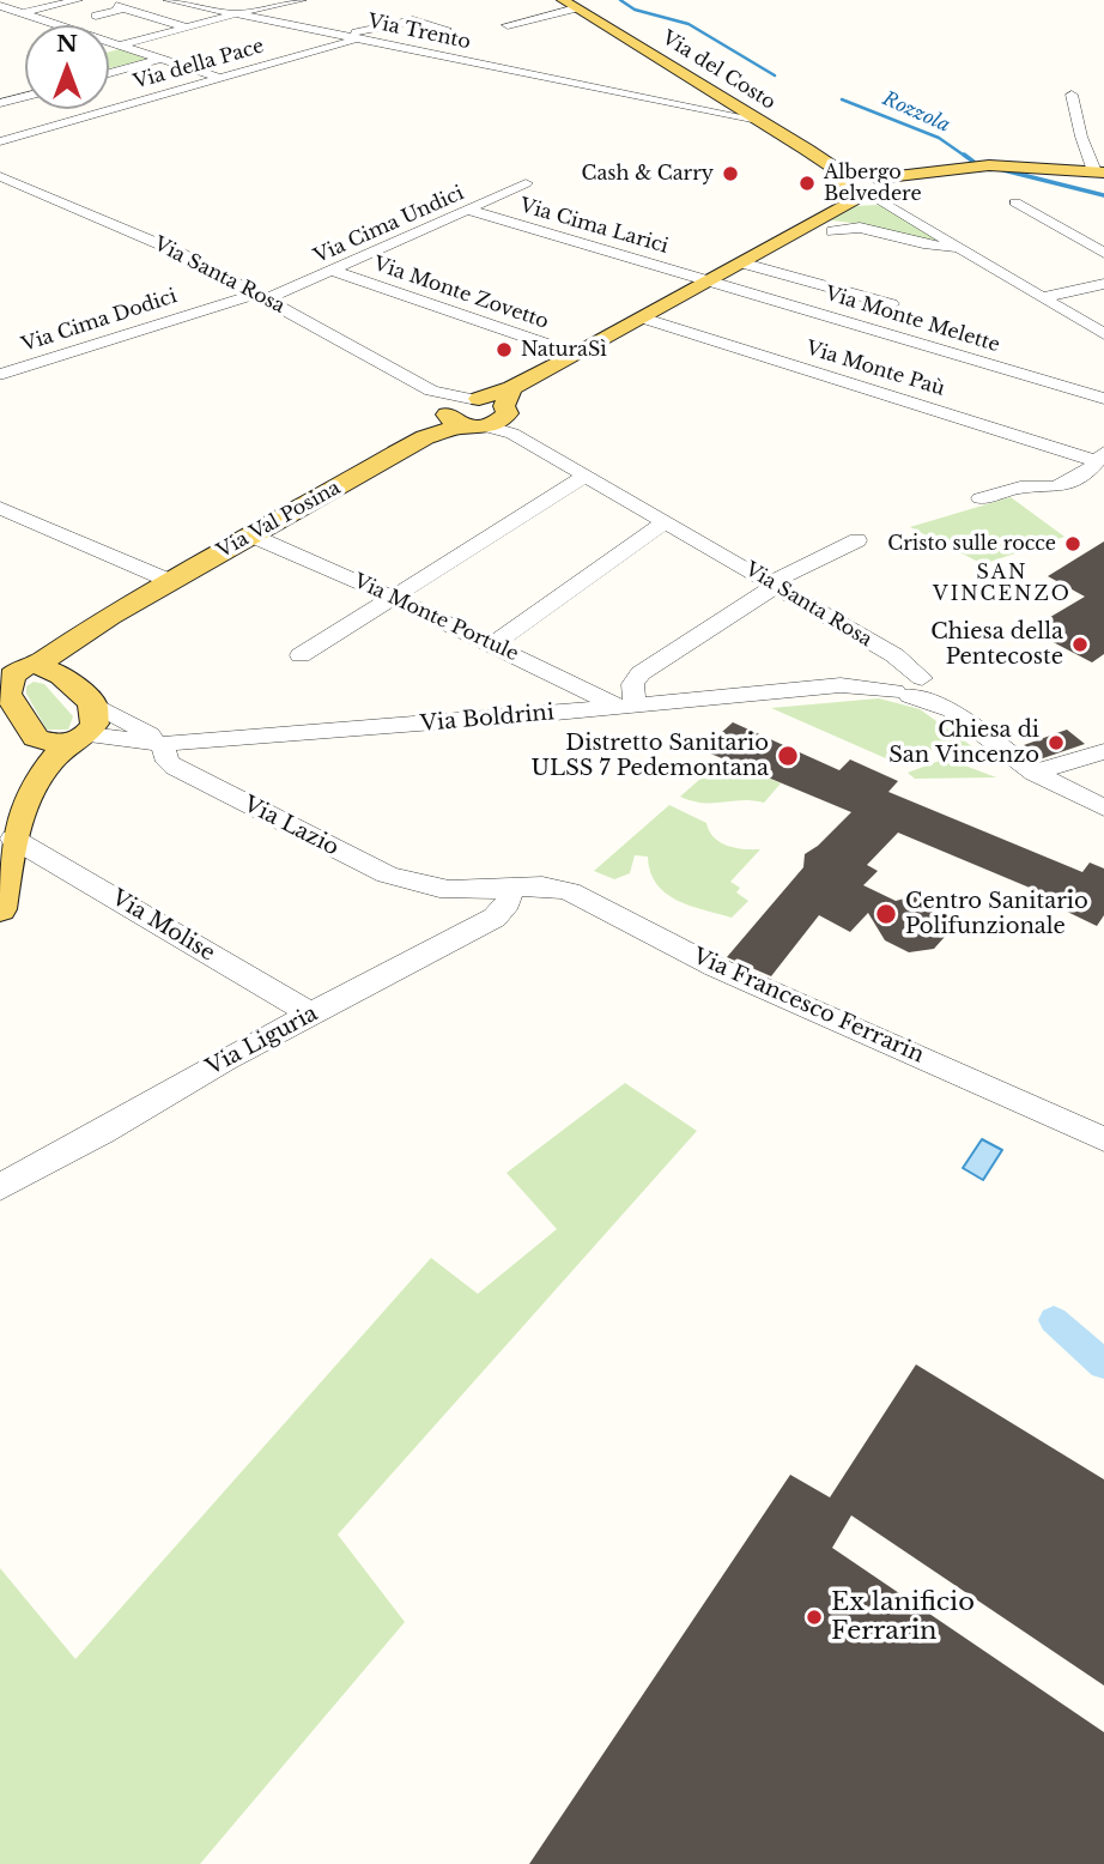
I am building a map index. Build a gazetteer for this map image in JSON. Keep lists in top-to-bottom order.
{
  "streets": {
    "main road": ["Via del Costo", "Via Val Posina"],
    "street": [
      "Via Trento",
      "Via della Pace",
      "Via Cima Undici",
      "Via Cima Larici",
      "Via Santa Rosa",
      "Via Monte Zovetto",
      "Via Monte Melette",
      "Via Cima Dodici",
      "Via Monte Paù",
      "Via Monte Portule",
      "Via Boldrini",
      "Via Lazio",
      "Via Molise",
      "Via Francesco Ferrarin",
      "Via Liguria"
    ]
  },
  "crossings": [
    ["Via Trento", "Via della Pace"],
    ["Via Trento", "Via del Costo"],
    ["Via del Costo", "Via Val Posina"],
    ["Via Cima Undici", "Via Cima Larici"],
    ["Via Cima Undici", "Via Santa Rosa"],
    ["Via Cima Undici", "Via Monte Zovetto"],
    ["Via Cima Undici", "Via Cima Dodici"],
    ["Via Cima Larici", "Via Monte Melette"],
    ["Via Cima Larici", "Via Val Posina"],
    ["Via Santa Rosa", "Via Cima Dodici"],
    ["Via Santa Rosa", "Via Val Posina"],
    ["Via Santa Rosa", "Via Boldrini"],
    ["Via Monte Zovetto", "Via Val Posina"],
    ["Via Monte Melette", "Via Val Posina"],
    ["Via Monte Paù", "Via Val Posina"],
    ["Via Val Posina", "Via Monte Portule"],
    ["Via Val Posina", "Via Lazio"],
    ["Via Monte Portule", "Via Boldrini"],
    ["Via Boldrini", "Via Lazio"],
    ["Via Lazio", "Via Francesco Ferrarin"],
    ["Via Lazio", "Via Liguria"],
    ["Via Molise", "Via Liguria"],
    ["Via Francesco Ferrarin", "Via Liguria"]
  ],
  "districts": ["SAN VINCENZO"],
  "water": ["Rozzola"],
  "places": [
    "Cash & Carry",
    "Albergo Belvedere",
    "NaturaSì",
    "Cristo sulle rocce",
    "Chiesa della Pentecoste",
    "Chiesa di San Vincenzo",
    "Distretto Sanitario ULSS 7 Pedemontana",
    "Centro Sanitario Polifunzionale",
    "Ex lanificio Ferrarin"
  ],
  "north": "top"
}
